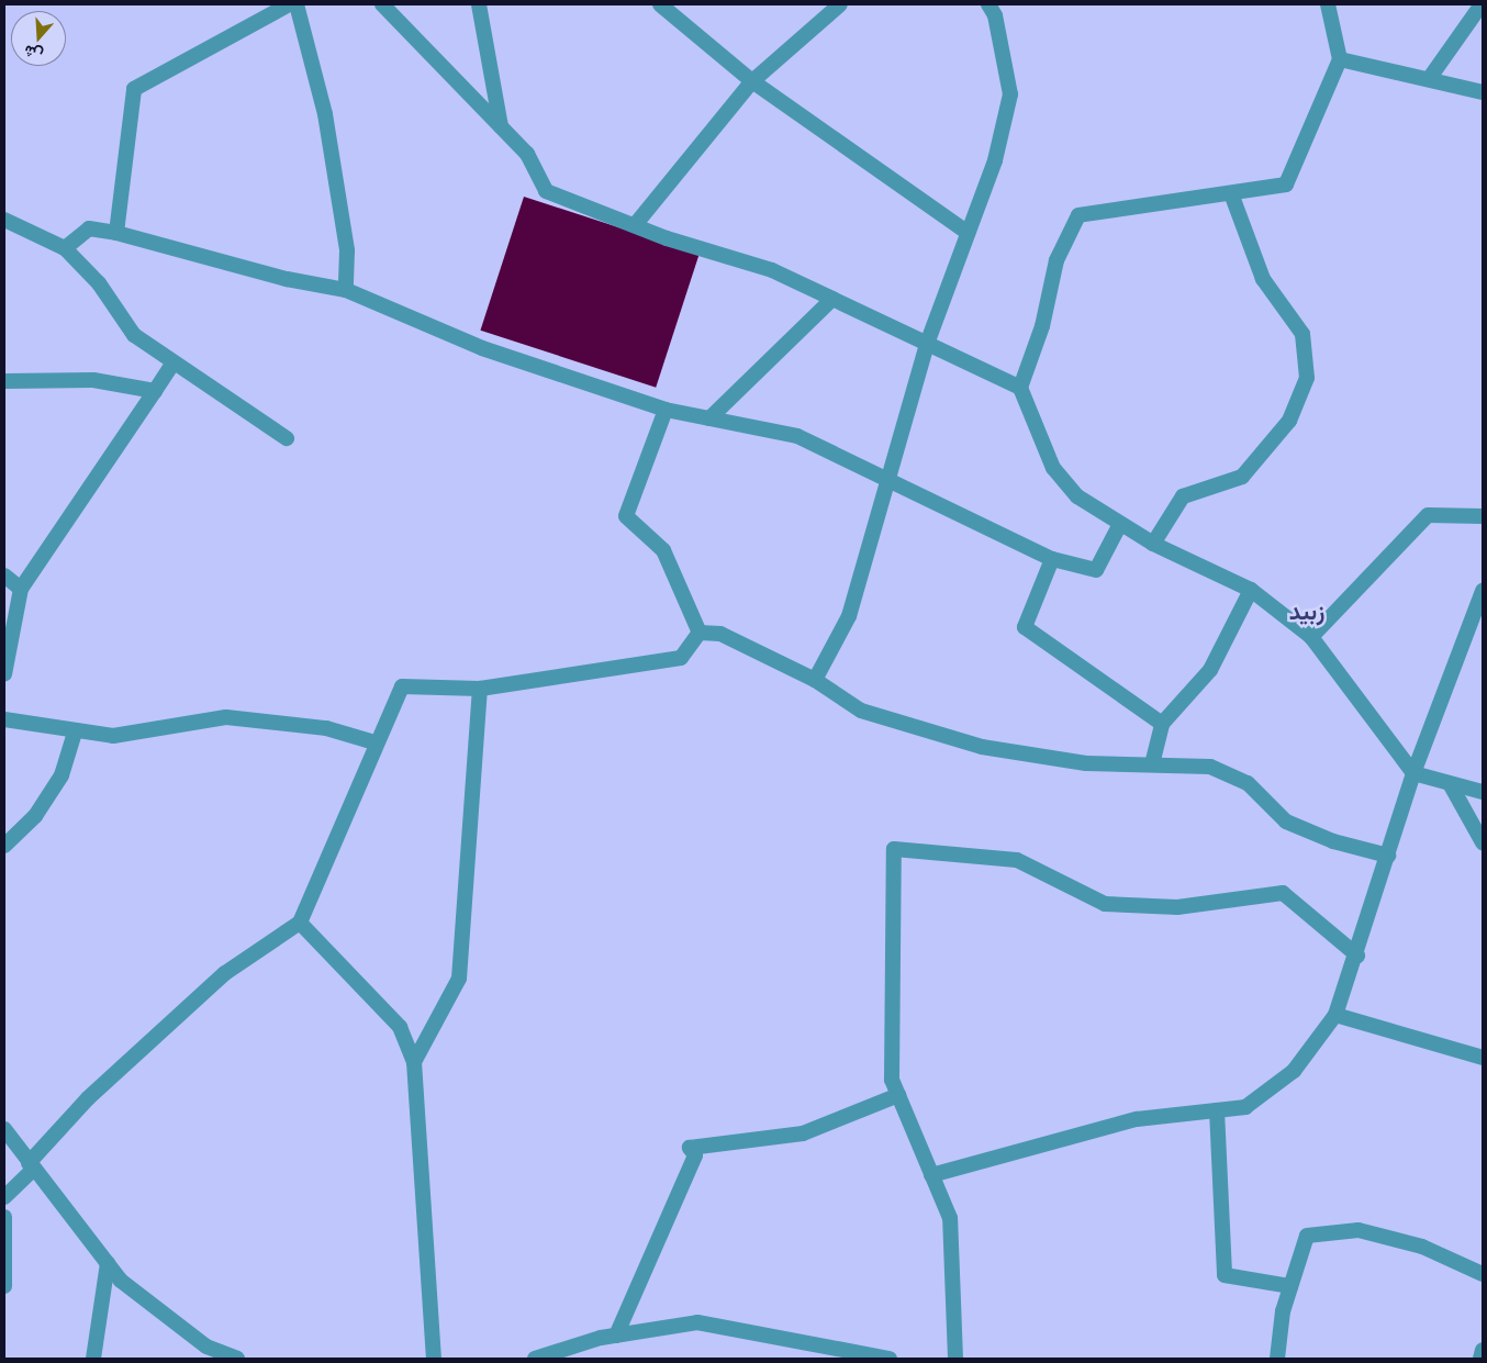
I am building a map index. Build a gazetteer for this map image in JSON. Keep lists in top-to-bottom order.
{
  "districts": ["زبيد"],
  "north": "bottom"
}
